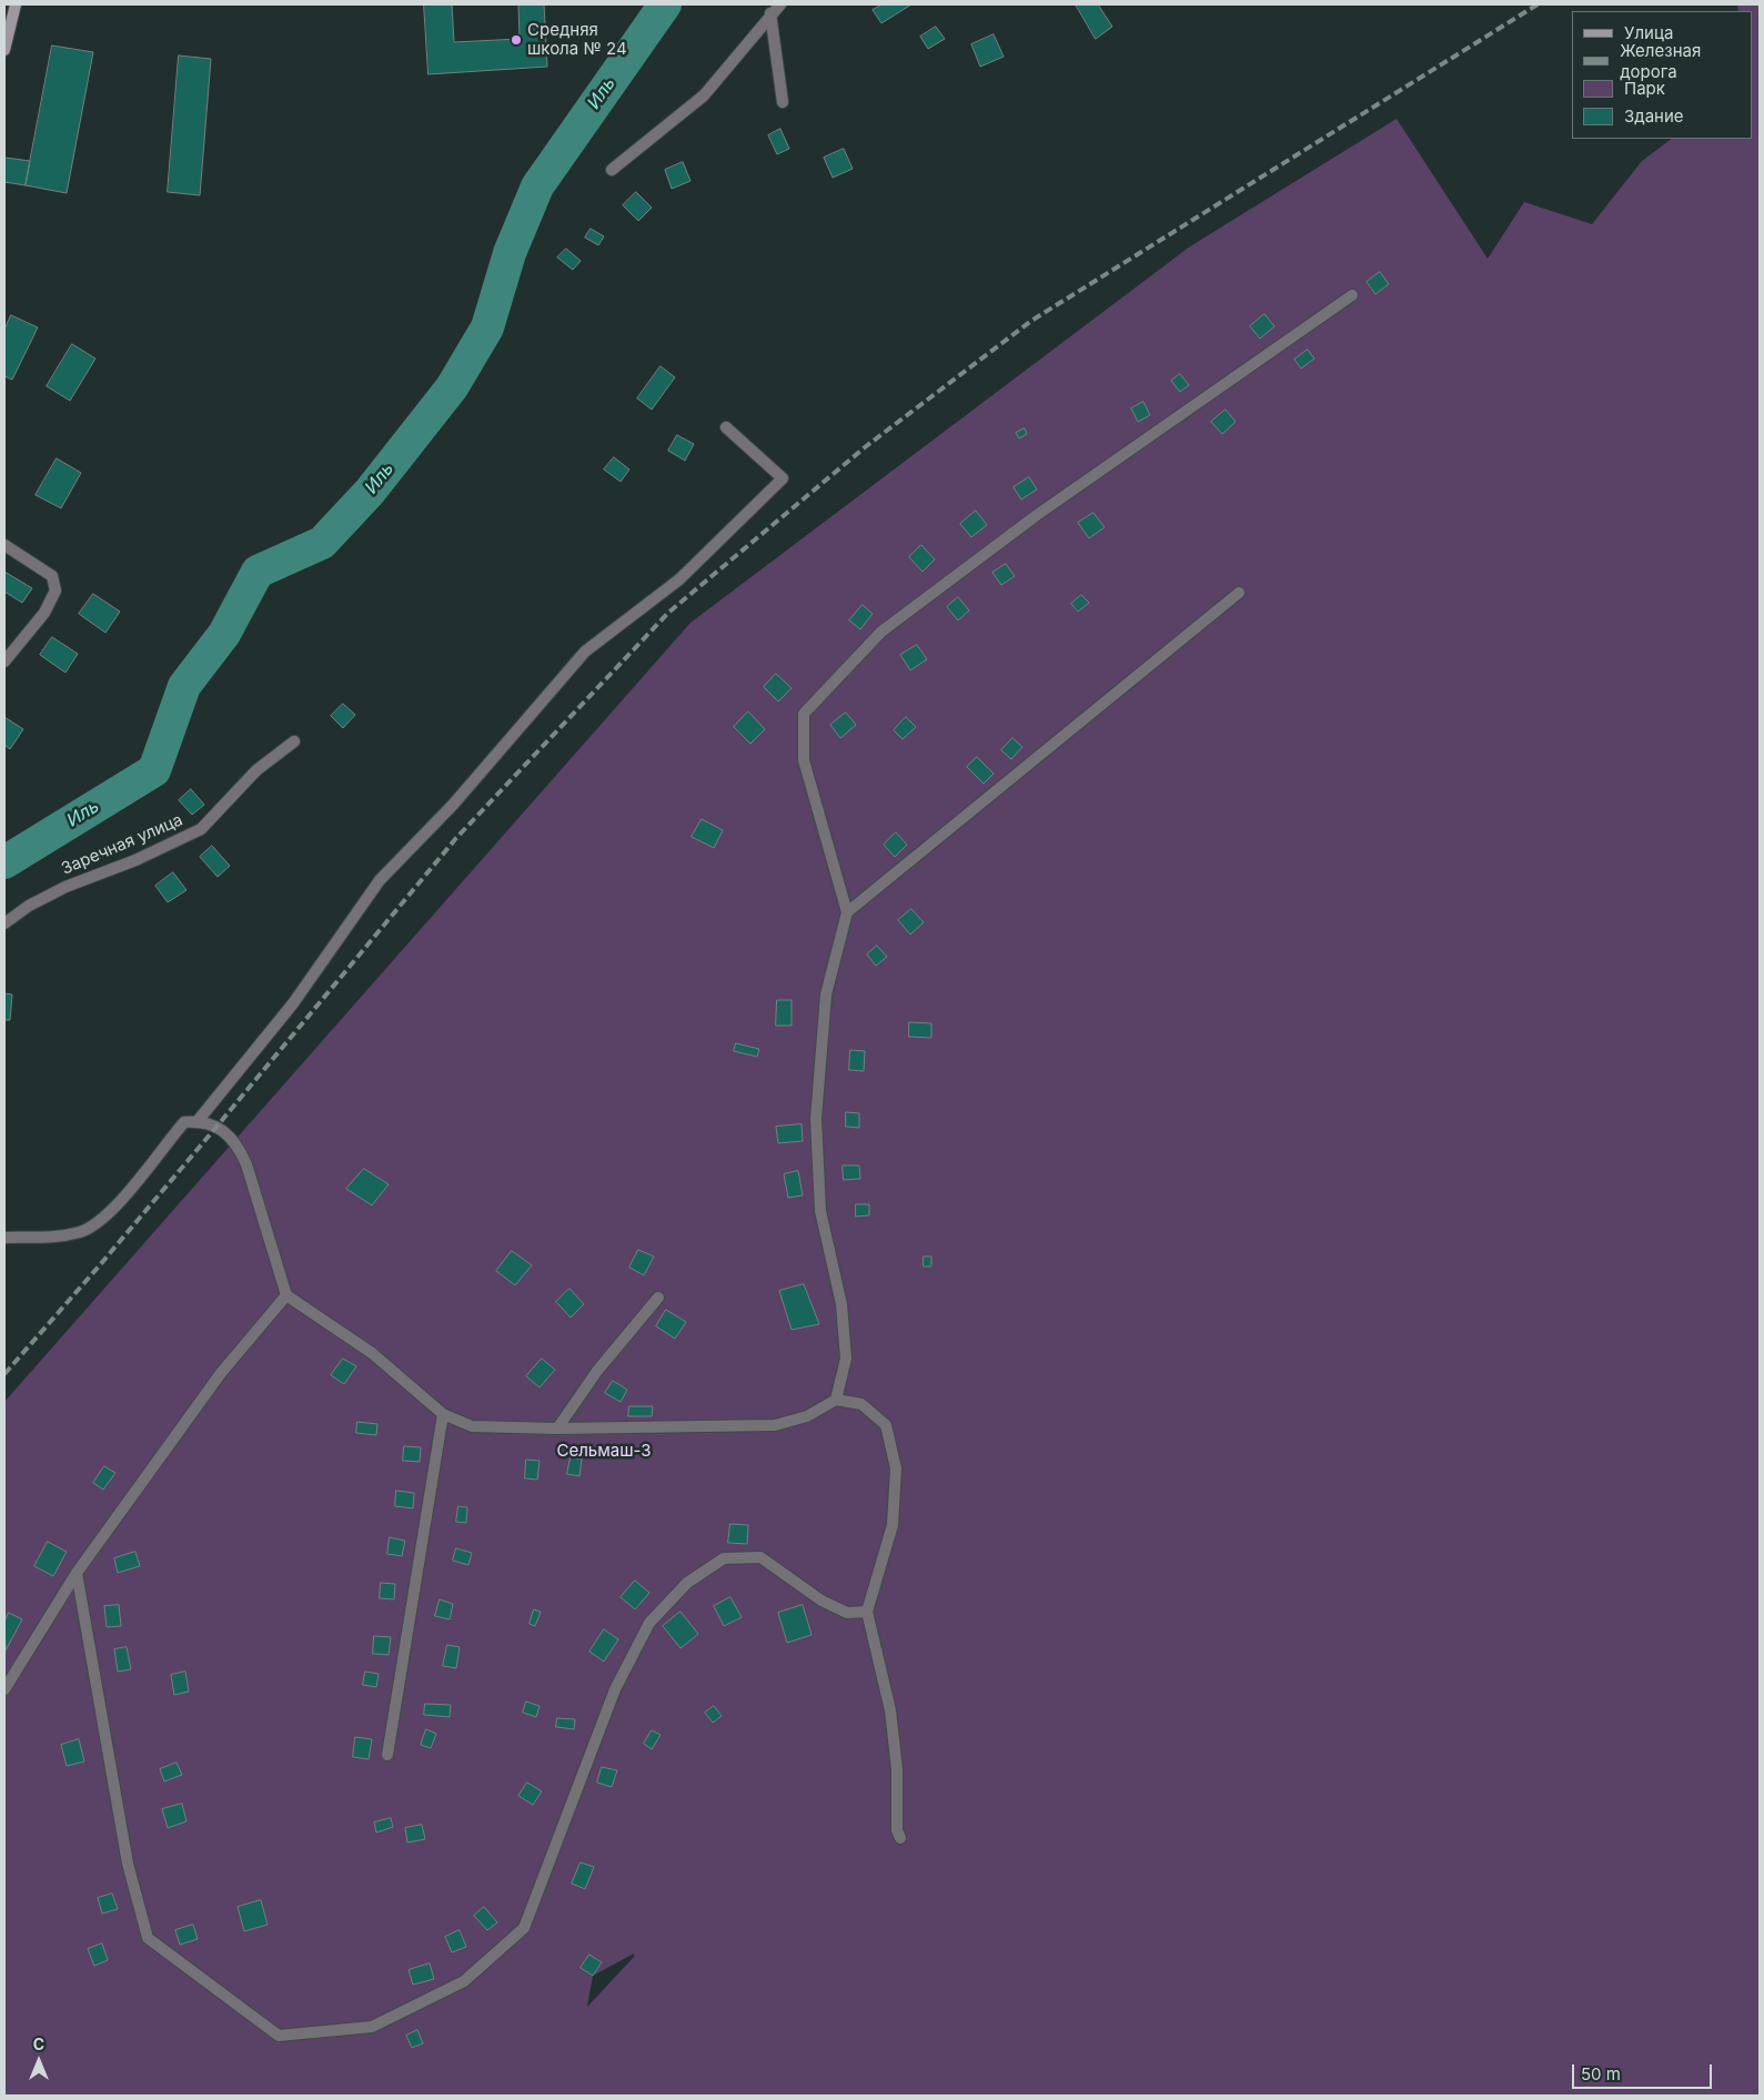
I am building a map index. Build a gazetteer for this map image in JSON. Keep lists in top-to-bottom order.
{
  "streets": {
    "street": ["Заречная улица"]
  },
  "water": ["Иль"],
  "parks": ["Сельмаш-3"],
  "places": ["Средняя школа № 24"],
  "legend": [
    "Улица",
    "Железная дорога",
    "Парк",
    "Здание"
  ],
  "scale_bar": "50 m",
  "north": "top"
}
